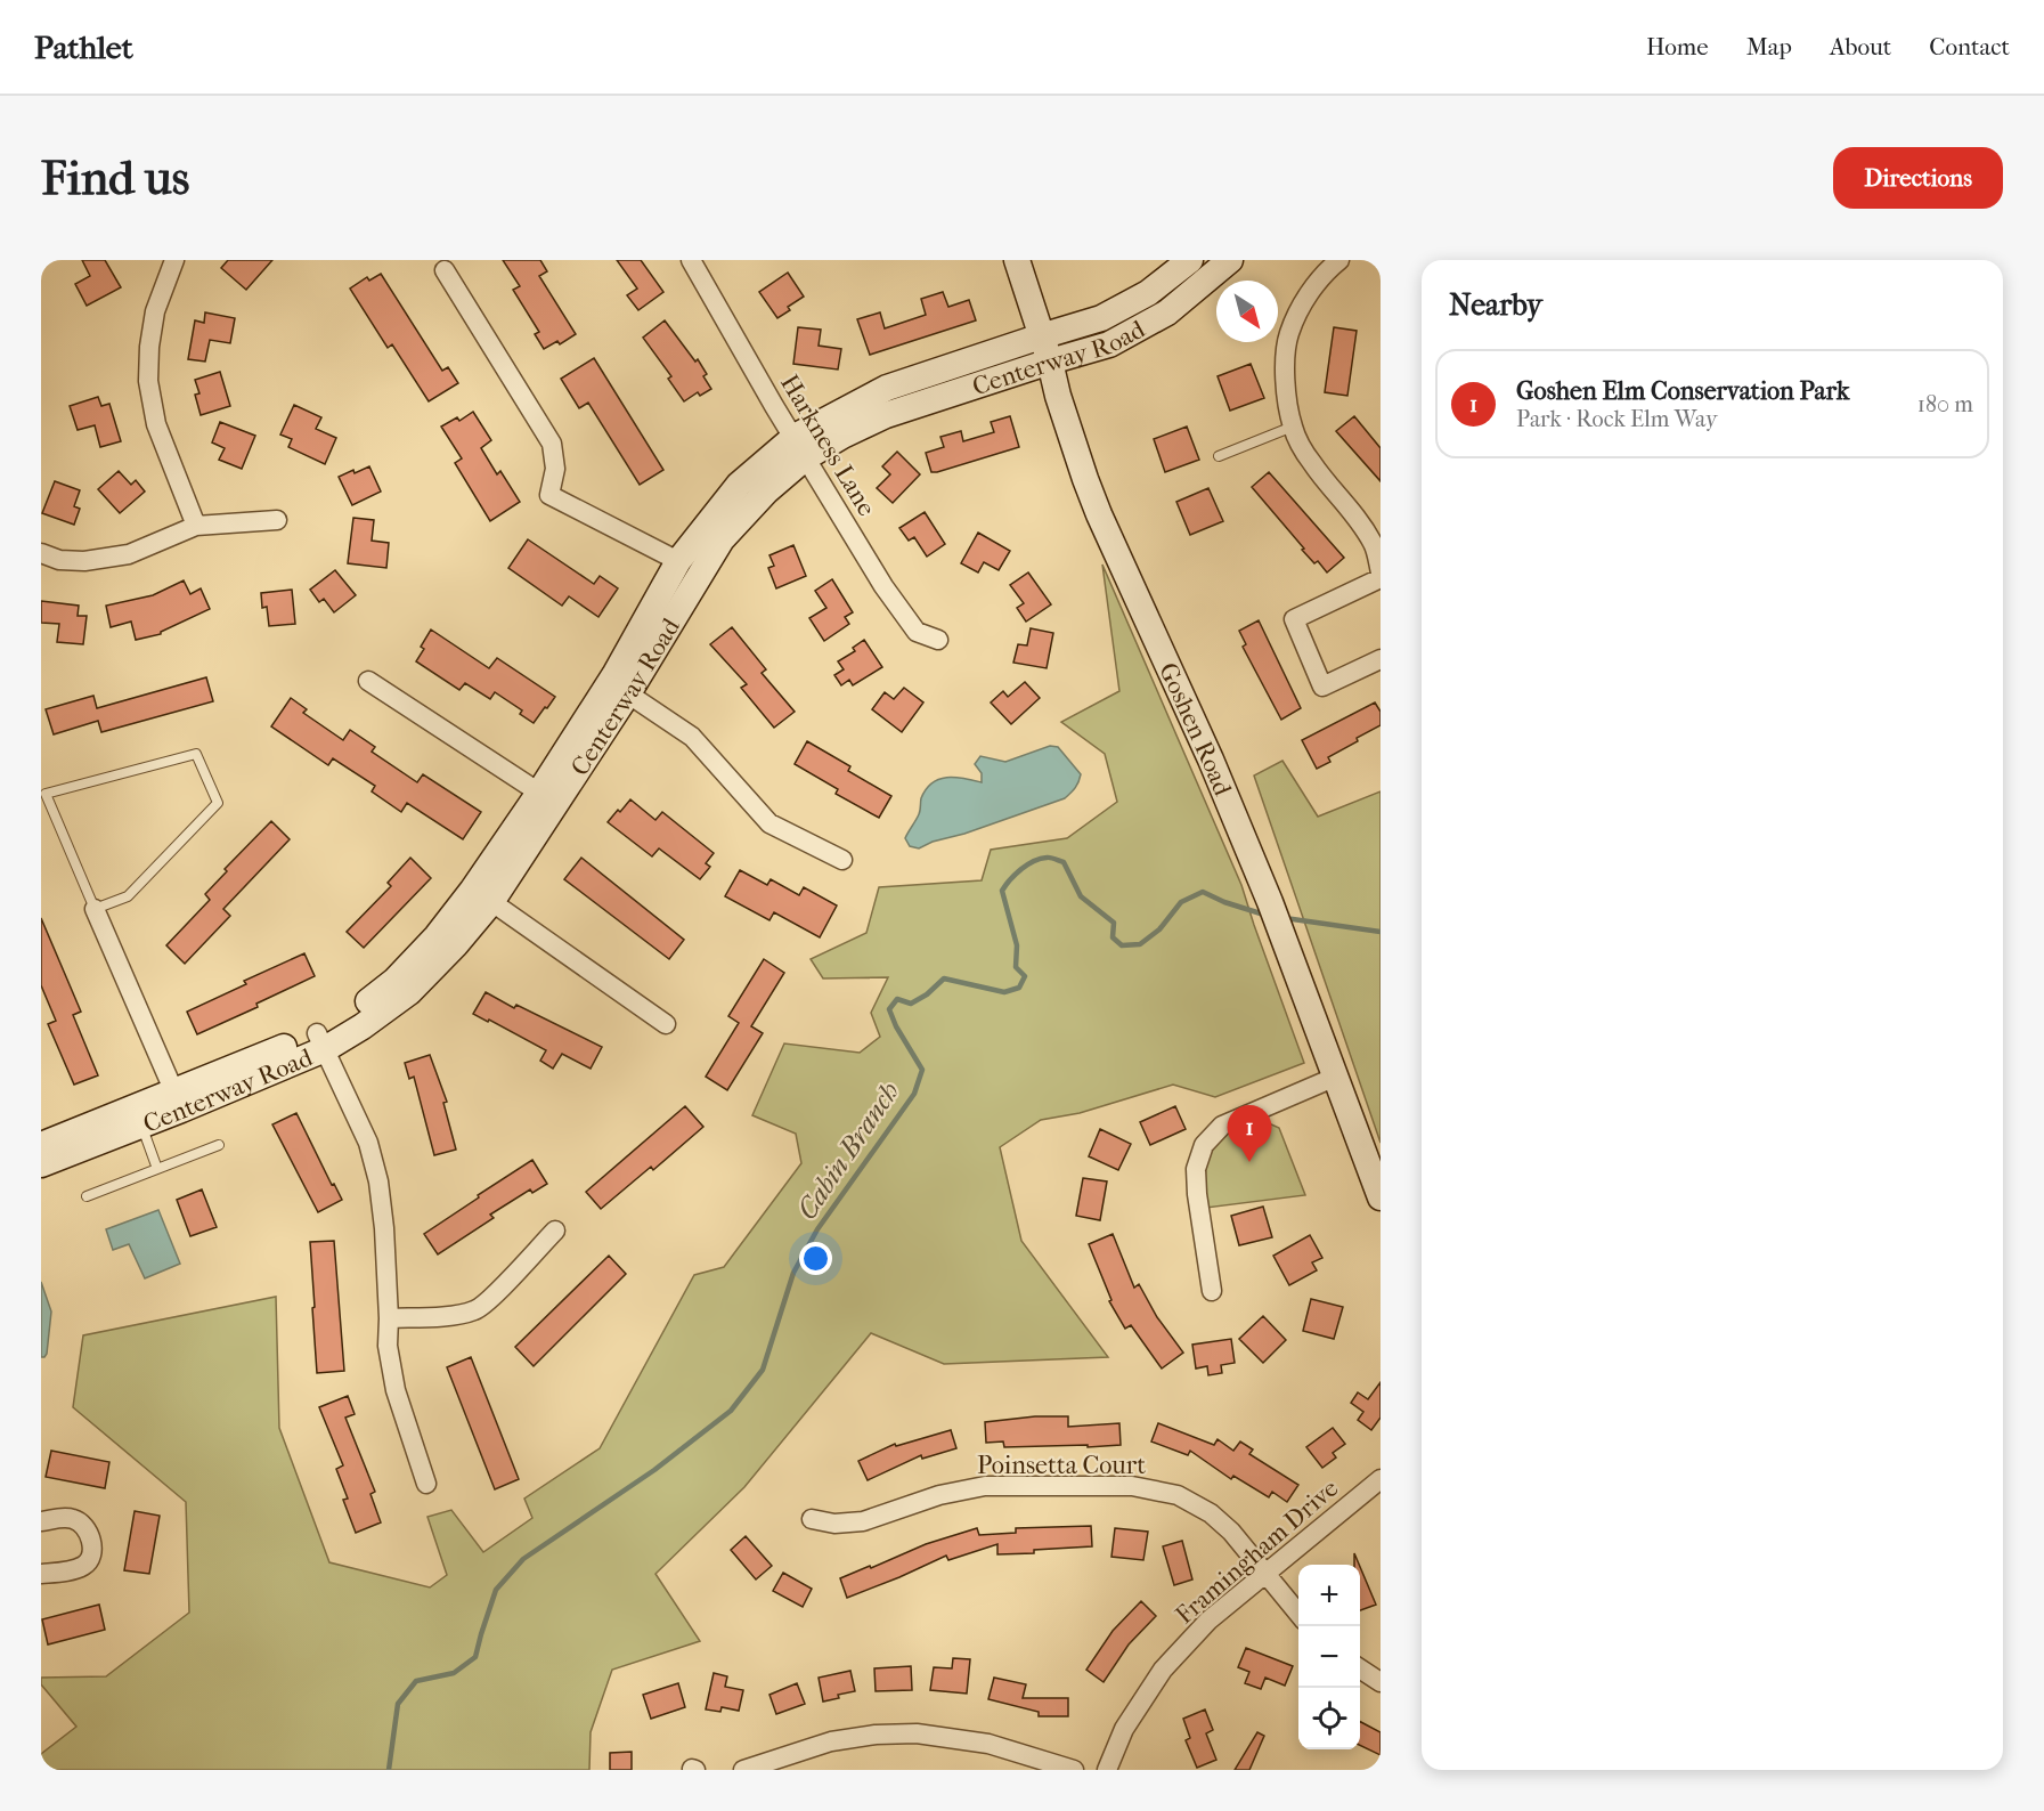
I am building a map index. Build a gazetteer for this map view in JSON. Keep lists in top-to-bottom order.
{
  "streets": {
    "street": [
      "Centerway Road",
      "Harkness Lane",
      "Goshen Road",
      "Poinsetta Court",
      "Framingham Drive"
    ]
  },
  "crossings": [
    ["Centerway Road", "Harkness Lane"],
    ["Centerway Road", "Goshen Road"],
    ["Poinsetta Court", "Framingham Drive"]
  ],
  "water": ["Cabin Branch"],
  "north": "bottom right",
  "page": {
    "header": "Pathlet",
    "nav": [
      "Home",
      "Map",
      "About",
      "Contact"
    ],
    "buttons": "Directions",
    "title": "Find us",
    "heading": "Nearby",
    "list": [
      {
        "mark": "1",
        "name": "Goshen Elm Conservation Park",
        "note": "Park · Rock Elm Way",
        "value": "180 m"
      }
    ],
    "pins": "1",
    "map_buttons": ["+", "−"]
  }
}
